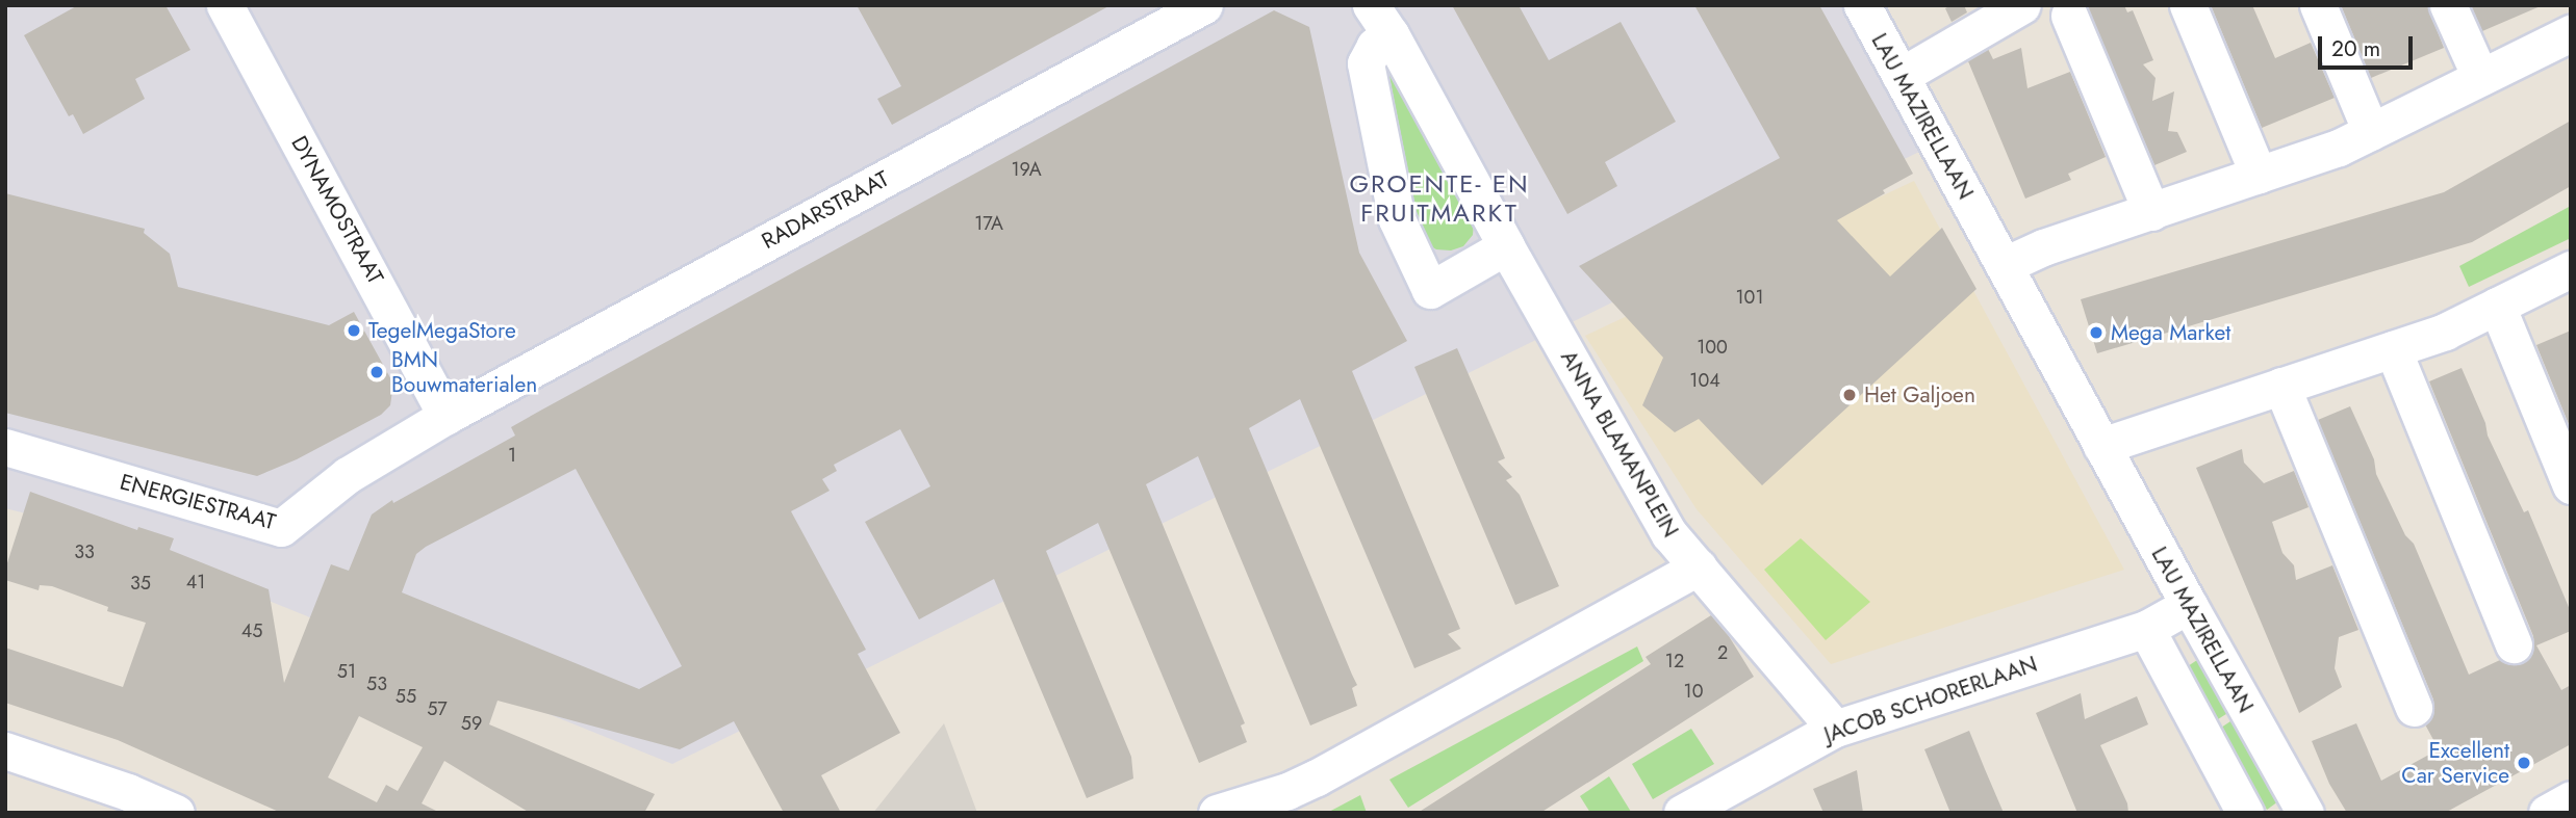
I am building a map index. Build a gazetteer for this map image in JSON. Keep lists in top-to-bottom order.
{
  "streets": {
    "street": [
      "LAU MAZIRELLAAN",
      "DYNAMOSTRAAT",
      "RADARSTRAAT",
      "ANNA BLAMANPLEIN",
      "ENERGIESTRAAT",
      "JACOB SCHORERLAAN"
    ]
  },
  "crossings": [
    ["LAU MAZIRELLAAN", "JACOB SCHORERLAAN"],
    ["DYNAMOSTRAAT", "RADARSTRAAT"],
    ["DYNAMOSTRAAT", "ENERGIESTRAAT"],
    ["RADARSTRAAT", "ENERGIESTRAAT"],
    ["ANNA BLAMANPLEIN", "JACOB SCHORERLAAN"]
  ],
  "districts": ["GROENTE- EN FRUITMARKT"],
  "places": [
    "TegelMegaStore",
    "Mega Market",
    "BMN Bouwmaterialen",
    "Het Galjoen",
    "Excellent Car Service"
  ],
  "house_numbers": [
    "19A",
    "17A",
    "101",
    "100",
    "104",
    "1",
    "33",
    "41",
    "35",
    "45",
    "2",
    "12",
    "51",
    "53",
    "10",
    "55",
    "57",
    "59"
  ],
  "scale_bar": "20 m"
}
